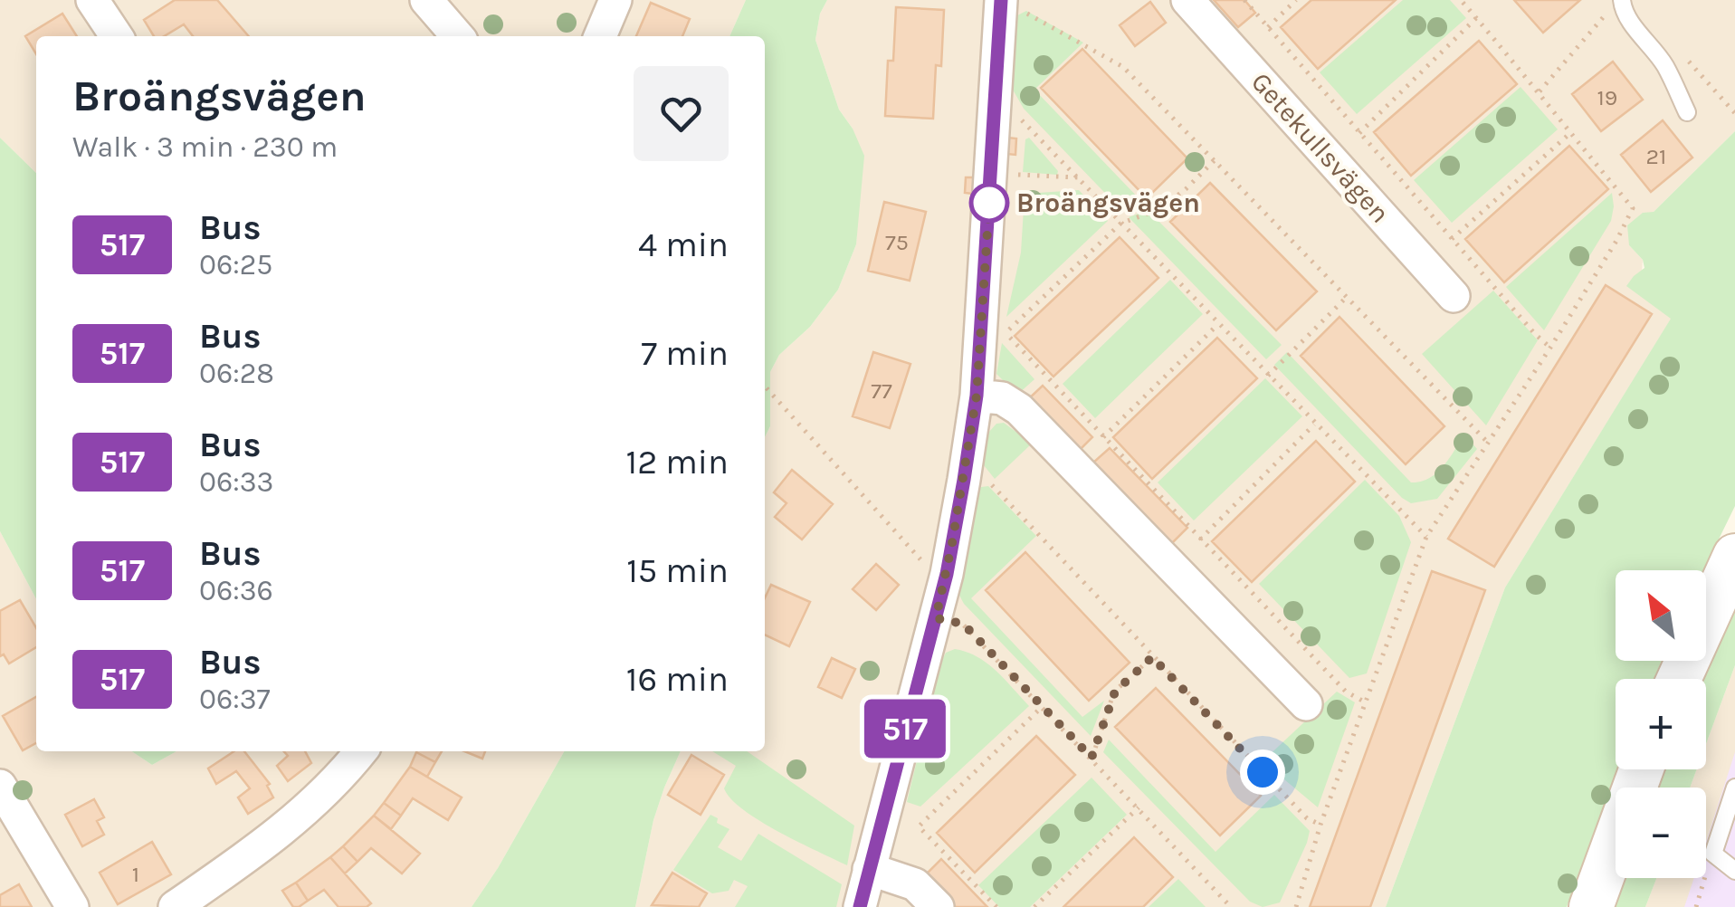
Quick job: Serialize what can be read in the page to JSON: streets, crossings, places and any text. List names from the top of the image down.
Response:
{
  "streets": {
    "street": ["Getekullsvägen"]
  },
  "places": ["Broängsvägen"],
  "lines": ["bus line 517"],
  "house_numbers": [
    "19",
    "21",
    "75",
    "77",
    "1"
  ],
  "north": "top left",
  "page": {
    "on_map": "517",
    "heading": ["Broängsvägen", "Walk · 3 min · 230 m"],
    "list": [
      {
        "mark": "517",
        "name": "Bus",
        "note": "06:25",
        "value": "4 min"
      },
      {
        "mark": "517",
        "name": "Bus",
        "note": "06:28",
        "value": "7 min"
      },
      {
        "mark": "517",
        "name": "Bus",
        "note": "06:33",
        "value": "12 min"
      },
      {
        "mark": "517",
        "name": "Bus",
        "note": "06:36",
        "value": "15 min"
      },
      {
        "mark": "517",
        "name": "Bus",
        "note": "06:37",
        "value": "16 min"
      }
    ],
    "map_buttons": ["+", "−"]
  }
}
